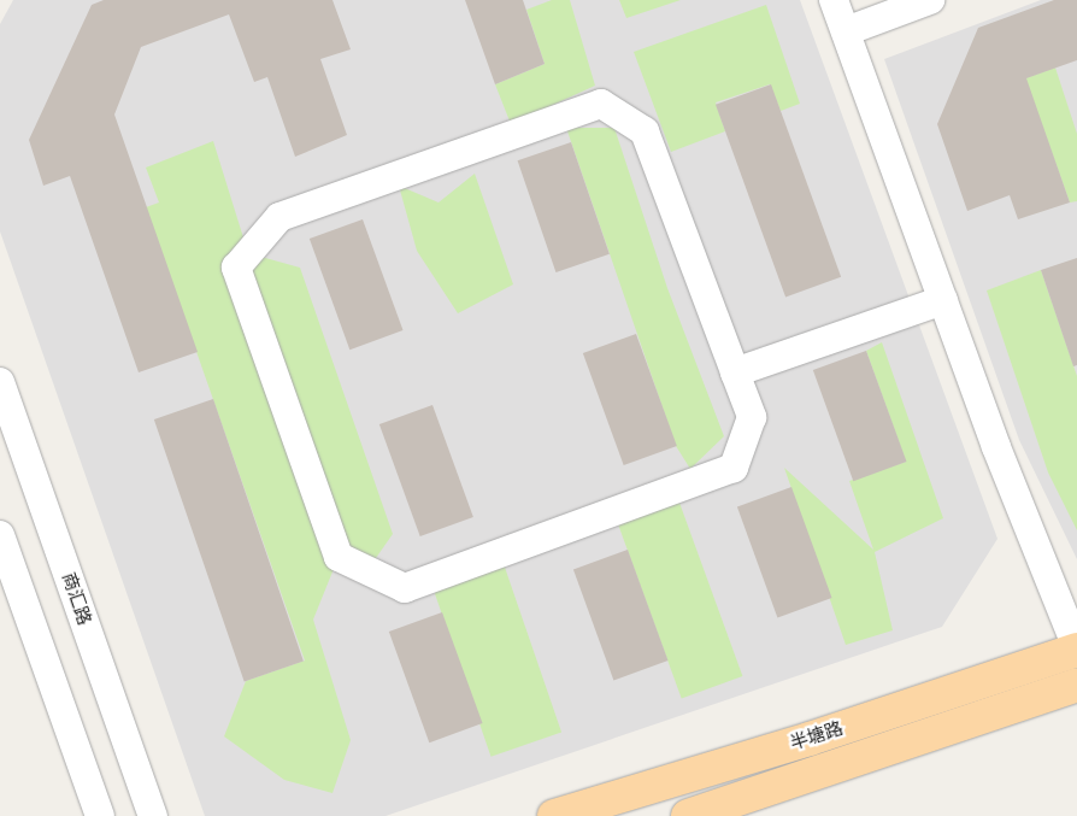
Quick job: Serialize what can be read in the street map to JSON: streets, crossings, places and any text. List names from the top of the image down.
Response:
{
  "streets": {
    "main road": ["半塘路"],
    "street": ["商汇路"]
  }
}
